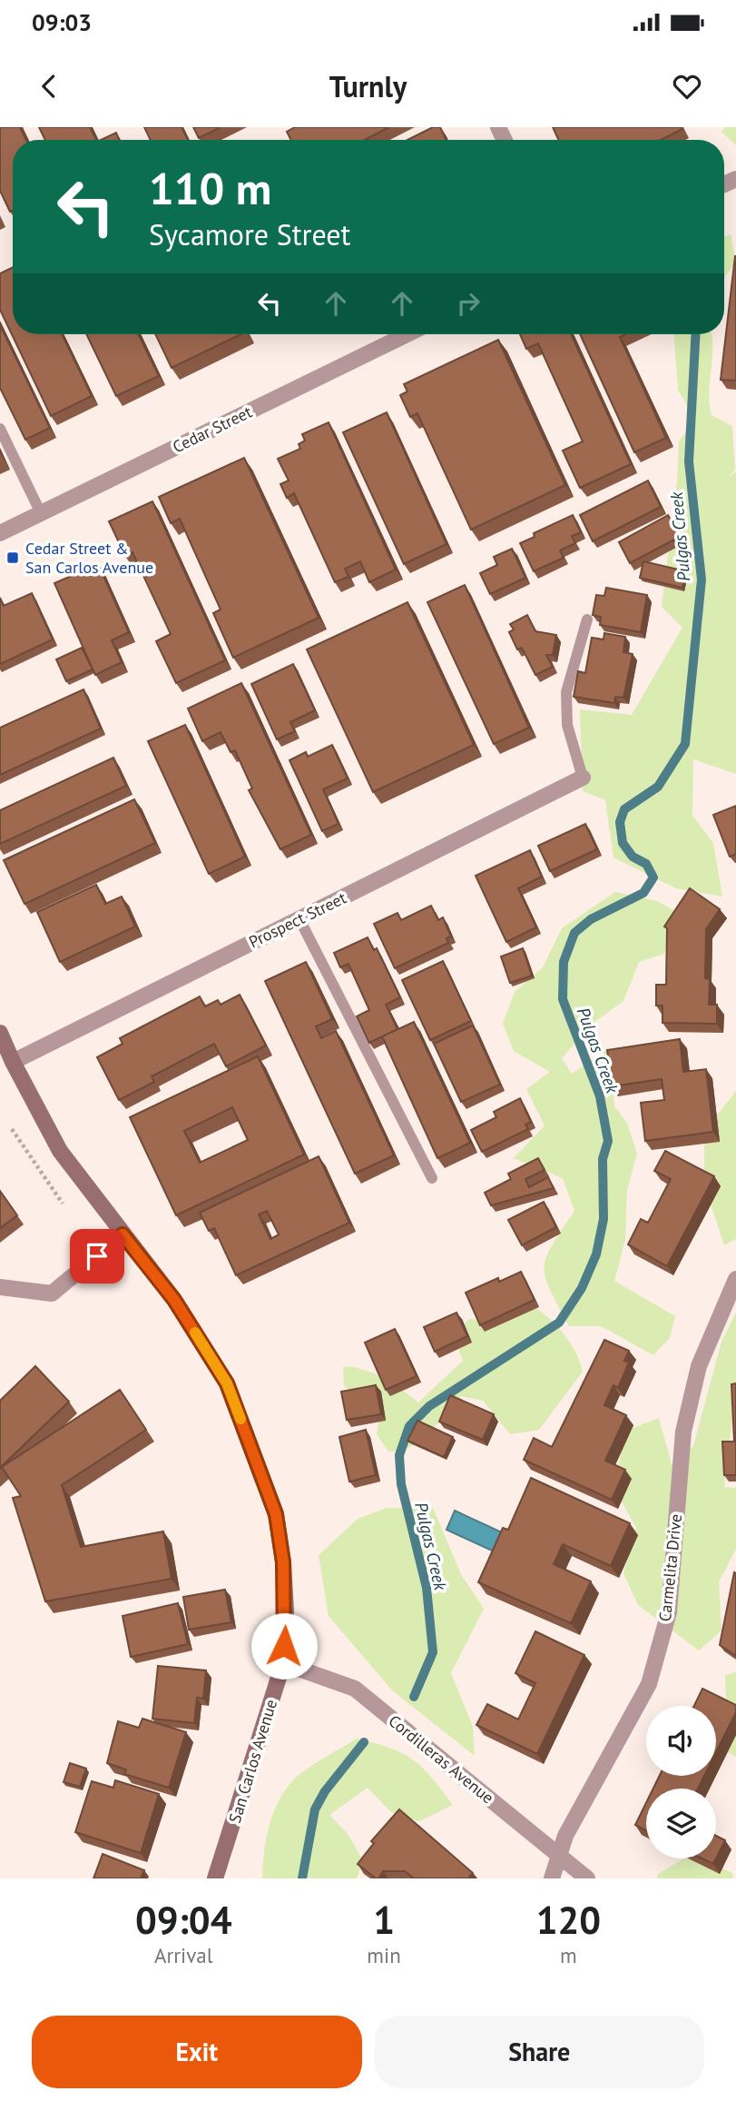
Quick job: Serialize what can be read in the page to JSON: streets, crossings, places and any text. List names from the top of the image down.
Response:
{
  "streets": {
    "main road": ["San Carlos Avenue"],
    "street": [
      "Cedar Street",
      "Prospect Street",
      "Carmelita Drive",
      "Cordilleras Avenue"
    ]
  },
  "crossings": [
    ["Prospect Street", "San Carlos Avenue"],
    ["Carmelita Drive", "Cordilleras Avenue"],
    ["Cordilleras Avenue", "San Carlos Avenue"]
  ],
  "water": ["Pulgas Creek"],
  "places": {
    "transit": ["Cedar Street & San Carlos Avenue"]
  },
  "page": {
    "status": "09:03",
    "header": "Turnly",
    "turn": ["110 m", "Sycamore Street"],
    "eta": [
      "09:04",
      "Arrival",
      "1",
      "min",
      "120",
      "m"
    ],
    "buttons": ["Exit", "Share"]
  }
}
